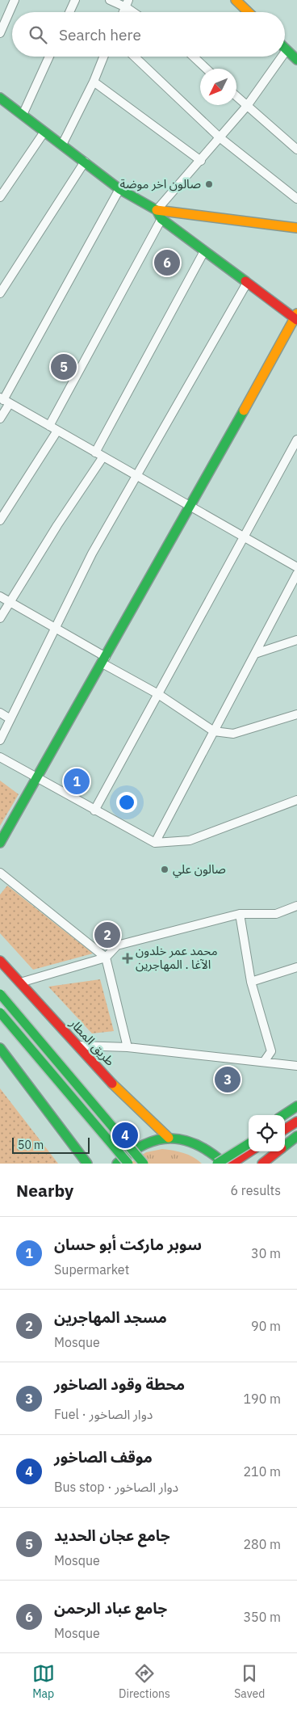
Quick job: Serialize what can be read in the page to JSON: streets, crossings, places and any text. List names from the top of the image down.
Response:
{
  "streets": {
    "main road": ["طريق المطار"]
  },
  "places": {
    "other": ["صالون اخر موضة", "صالون علي"],
    "health": ["محمد عمر خلدون الآغا . المهاجرين"]
  },
  "scale_bar": "50 m",
  "north": "bottom left",
  "page": {
    "search": "Search here",
    "pins": [
      "6",
      "5",
      "1",
      "2",
      "3",
      "4"
    ],
    "scale": "50 m",
    "heading": ["Nearby", "6 results"],
    "list": [
      {
        "mark": "1",
        "name": "سوبر ماركت أبو حسان",
        "note": "Supermarket",
        "value": "30 m"
      },
      {
        "mark": "2",
        "name": "مسجد المهاجرين",
        "note": "Mosque",
        "value": "90 m"
      },
      {
        "mark": "3",
        "name": "محطة وقود الصاخور",
        "note": "Fuel · دوار الصاخور",
        "value": "190 m"
      },
      {
        "mark": "4",
        "name": "موقف الصاخور",
        "note": "Bus stop · دوار الصاخور",
        "value": "210 m"
      },
      {
        "mark": "5",
        "name": "جامع عجان الحديد",
        "note": "Mosque",
        "value": "280 m"
      },
      {
        "mark": "6",
        "name": "جامع عباد الرحمن",
        "note": "Mosque",
        "value": "350 m"
      }
    ],
    "nav": ["Map", "Directions", "Saved"]
  }
}
